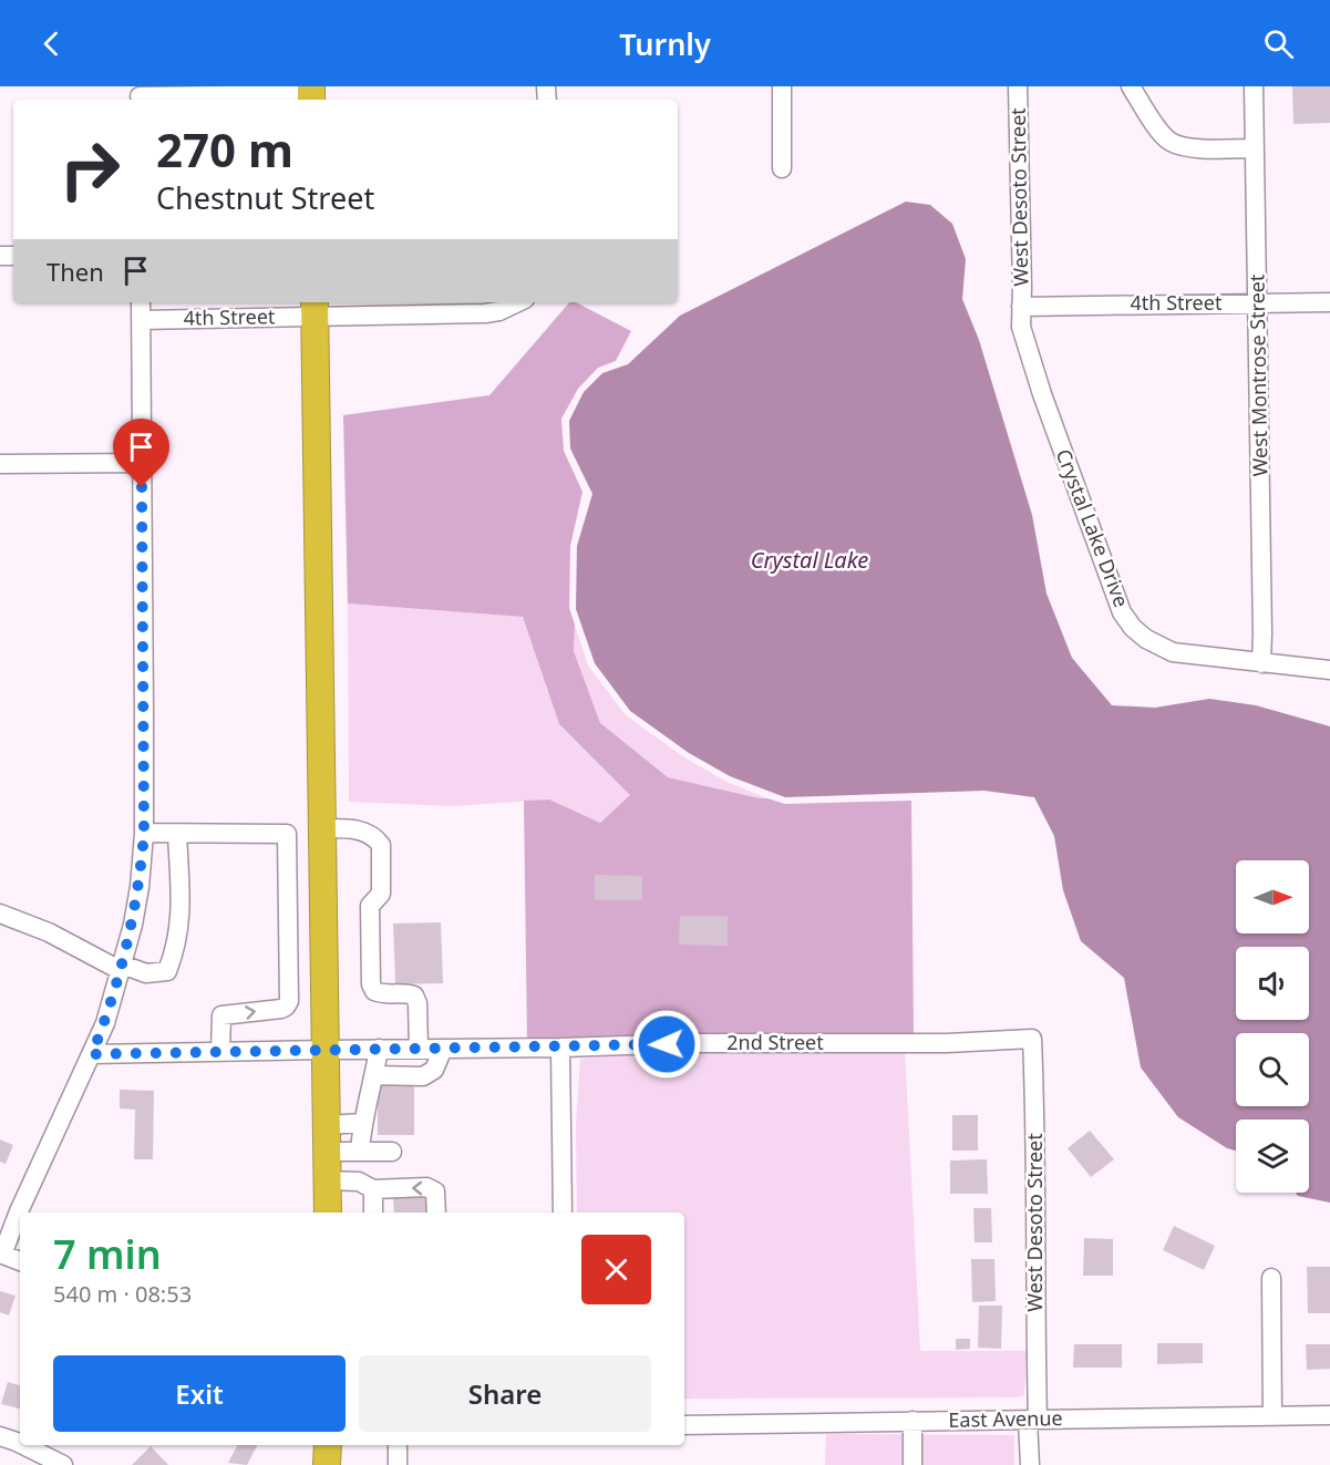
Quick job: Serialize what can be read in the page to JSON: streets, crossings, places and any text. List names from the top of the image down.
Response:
{
  "streets": {
    "street": [
      "West Desoto Street",
      "4th Street",
      "West Montrose Street",
      "Crystal Lake Drive",
      "2nd Street",
      "East Avenue"
    ]
  },
  "crossings": [
    ["West Desoto Street", "4th Street"],
    ["West Desoto Street", "Crystal Lake Drive"],
    ["West Desoto Street", "2nd Street"],
    ["West Desoto Street", "East Avenue"],
    ["4th Street", "West Montrose Street"],
    ["4th Street", "Crystal Lake Drive"],
    ["West Montrose Street", "Crystal Lake Drive"]
  ],
  "water": ["Crystal Lake"],
  "north": "right",
  "page": {
    "header": "Turnly",
    "turn": ["270 m", "Chestnut Street"],
    "then": "Then",
    "heading": ["7 min", "540 m · 08:53"],
    "buttons": ["Exit", "Share"]
  }
}
